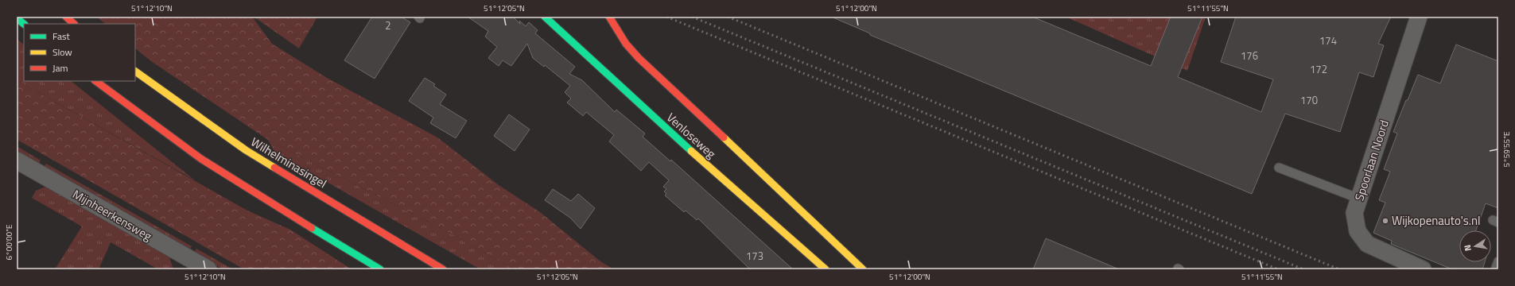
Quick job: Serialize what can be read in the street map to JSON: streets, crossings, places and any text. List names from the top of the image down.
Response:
{
  "streets": {
    "main road": ["Venloseweg", "Wilhelminasingel"],
    "street": ["Spoorlaan Noord", "Mijnheerkensweg"]
  },
  "places": ["Wijkopenauto's.nl"],
  "house_numbers": [
    "2",
    "174",
    "176",
    "172",
    "170",
    "173"
  ],
  "legend": ["Fast", "Slow", "Jam"],
  "north": "left",
  "coordinates": [
    "51°12'10\"N",
    "51°12'05\"N",
    "51°12'00\"N",
    "51°11'55\"N",
    "5°59'55\"E",
    "6°00'00\"E"
  ]
}
